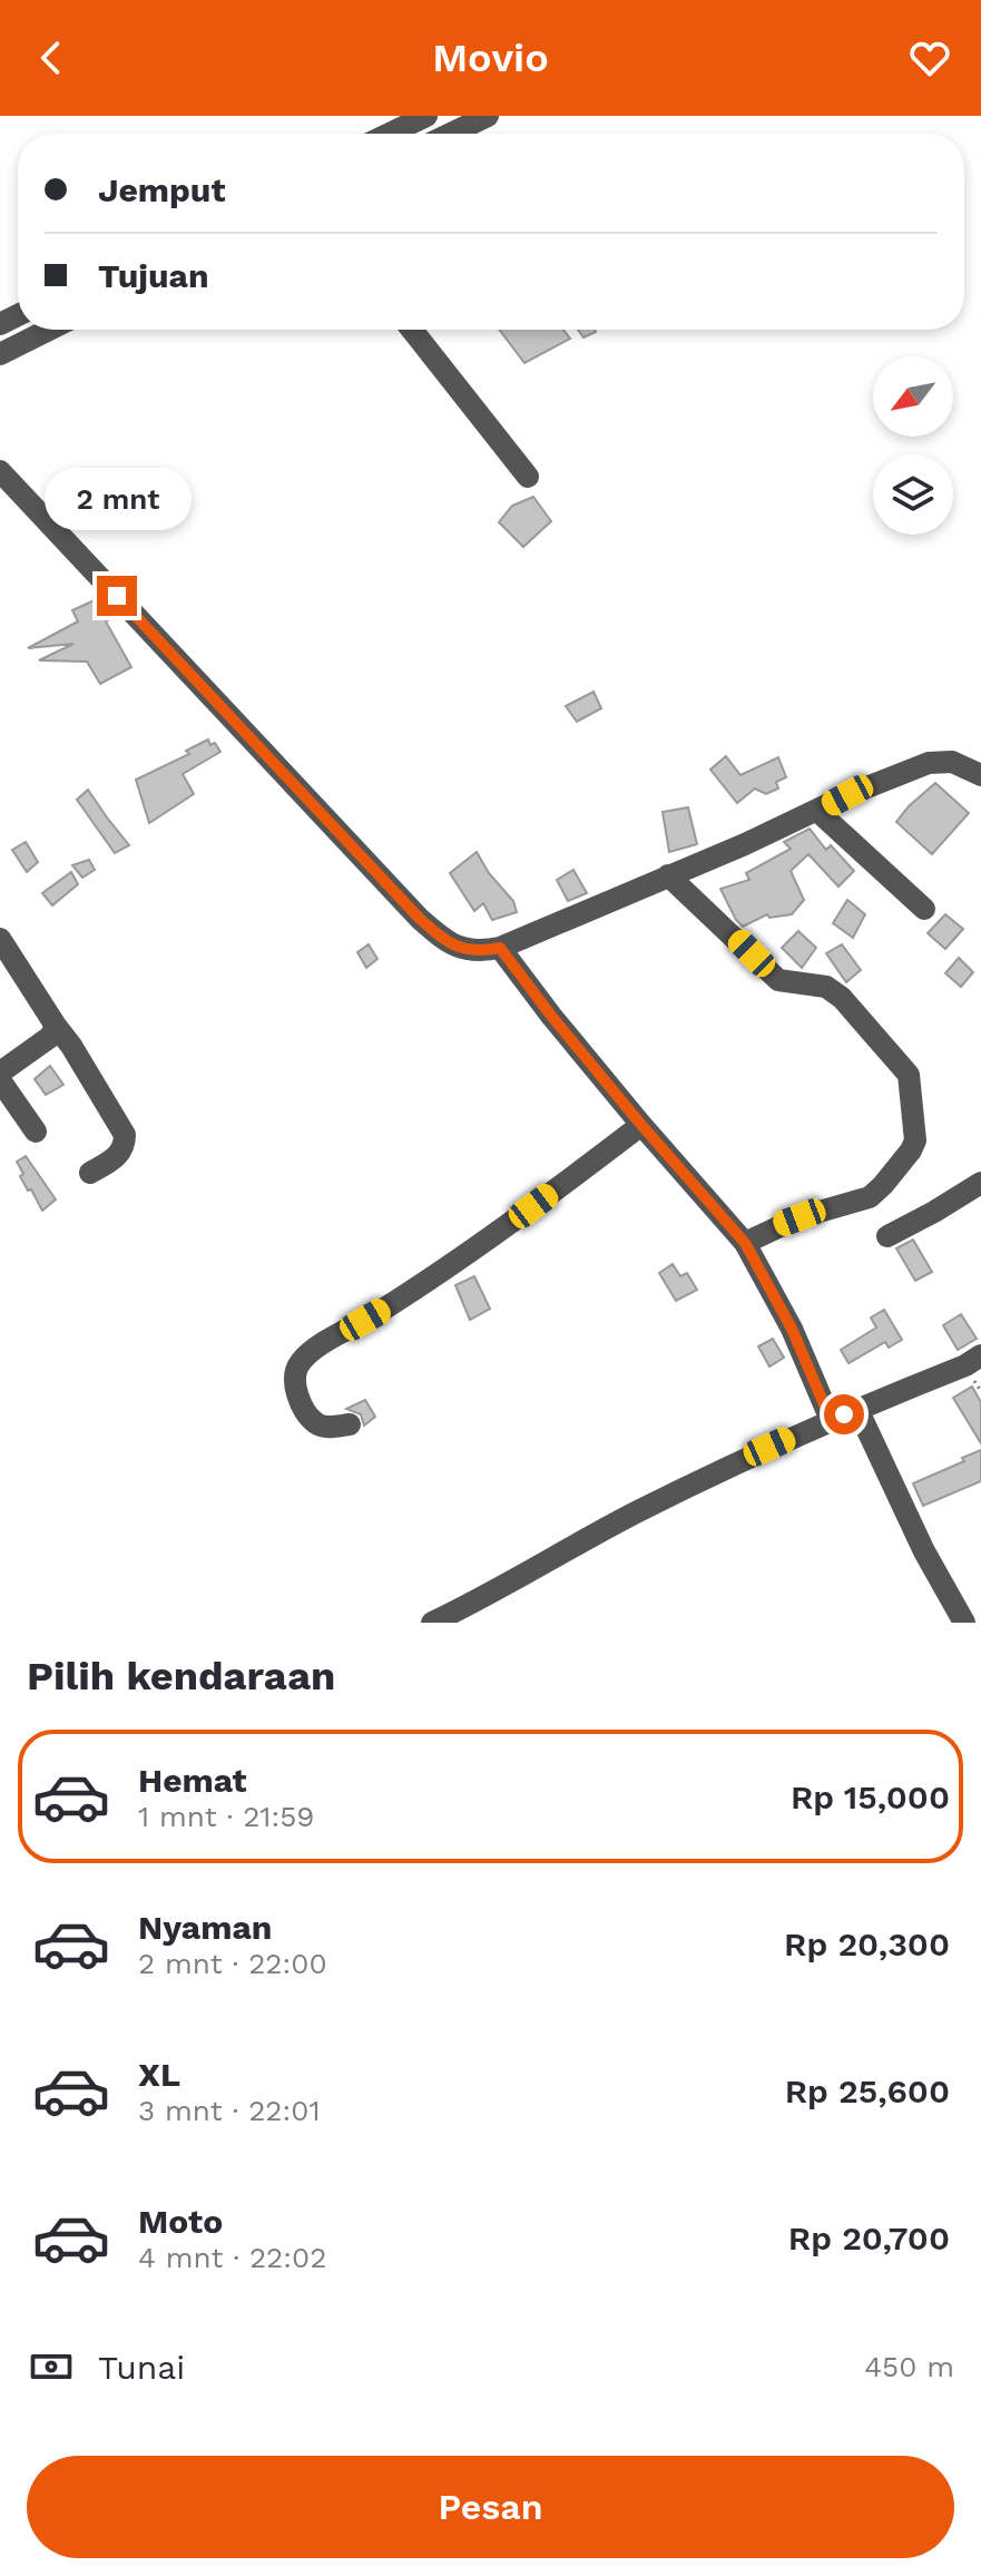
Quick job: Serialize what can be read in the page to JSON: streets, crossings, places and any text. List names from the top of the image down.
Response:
{
  "north": "bottom left",
  "page": {
    "header": "Movio",
    "banner": ["Jemput", "Tujuan"],
    "bubble": "2 mnt",
    "heading": "Pilih kendaraan",
    "list": [
      {
        "name": "Hemat",
        "note": "1 mnt · 21:59",
        "value": "Rp 15,000"
      },
      {
        "name": "Nyaman",
        "note": "2 mnt · 22:00",
        "value": "Rp 20,300"
      },
      {
        "name": "XL",
        "note": "3 mnt · 22:01",
        "value": "Rp 25,600"
      },
      {
        "name": "Moto",
        "note": "4 mnt · 22:02",
        "value": "Rp 20,700"
      }
    ],
    "pay": ["Tunai", "450 m"],
    "buttons": "Pesan"
  }
}
